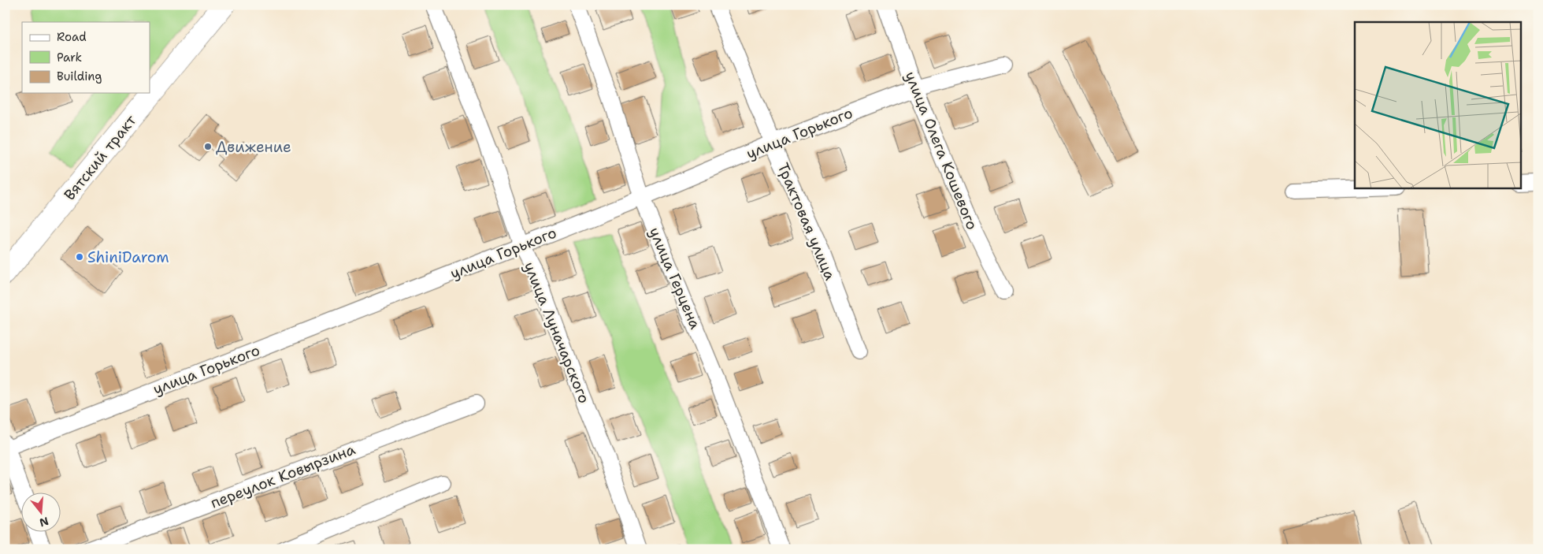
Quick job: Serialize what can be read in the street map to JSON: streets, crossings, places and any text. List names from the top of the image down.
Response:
{
  "streets": {
    "main road": ["Вятский тракт"],
    "street": [
      "улица Горького",
      "улица Олега Кошевого",
      "Трактовая улица",
      "улица Герцена",
      "улица Луначарского",
      "переулок Ковырзина"
    ]
  },
  "crossings": [
    ["улица Горького", "улица Олега Кошевого"],
    ["улица Горького", "Трактовая улица"],
    ["улица Горького", "улица Герцена"],
    ["улица Горького", "улица Луначарского"]
  ],
  "places": ["Движение", "ShiniDarom"],
  "legend": ["Road", "Park", "Building"],
  "north": "bottom"
}
